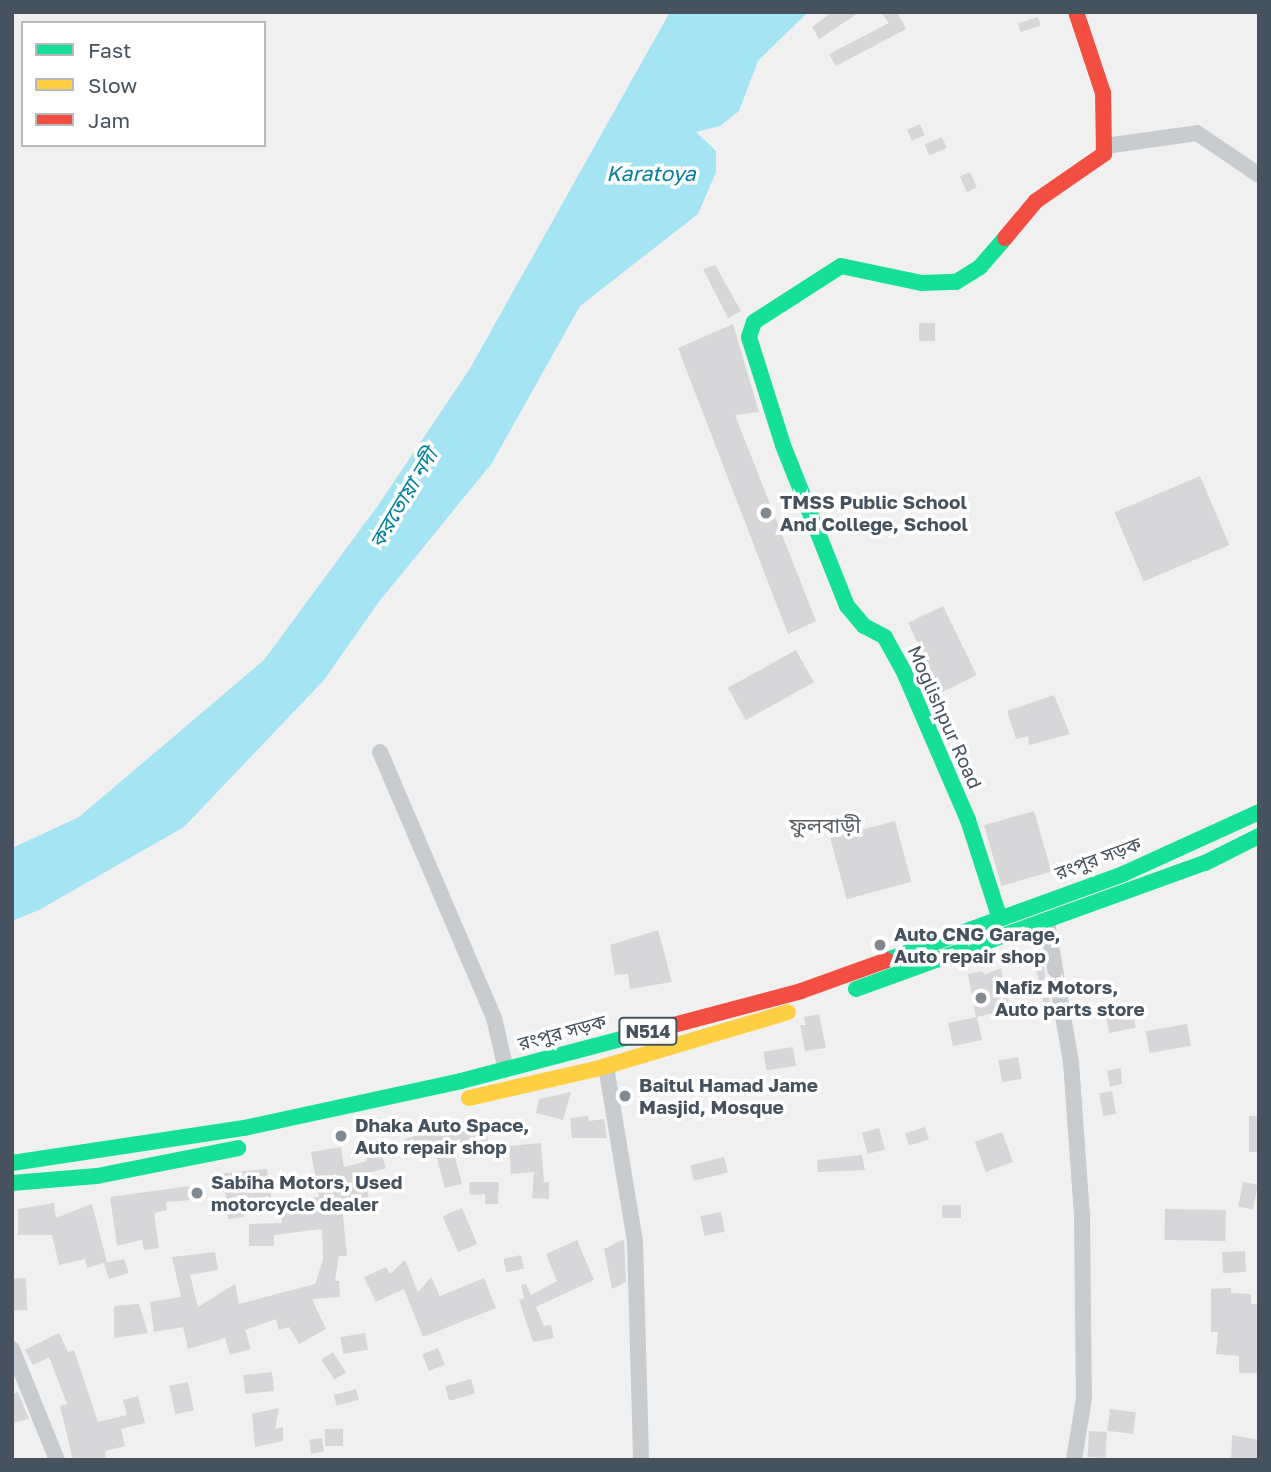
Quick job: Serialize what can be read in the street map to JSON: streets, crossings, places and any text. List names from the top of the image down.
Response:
{
  "streets": {
    "main road": ["Moglishpur Road", "রংপুর সড়ক", "N514"]
  },
  "crossings": [
    ["Moglishpur Road", "রংপুর সড়ক"]
  ],
  "districts": ["ফুলবাড়ী"],
  "water": ["Karatoya", "করতোয়া নদী"],
  "places": [
    "TMSS Public School And College, School",
    "Auto CNG Garage, Auto repair shop",
    "Nafiz Motors, Auto parts store",
    "Baitul Hamad Jame Masjid, Mosque",
    "Dhaka Auto Space, Auto repair shop",
    "Sabiha Motors, Used motorcycle dealer"
  ],
  "legend": ["Fast", "Slow", "Jam"]
}
